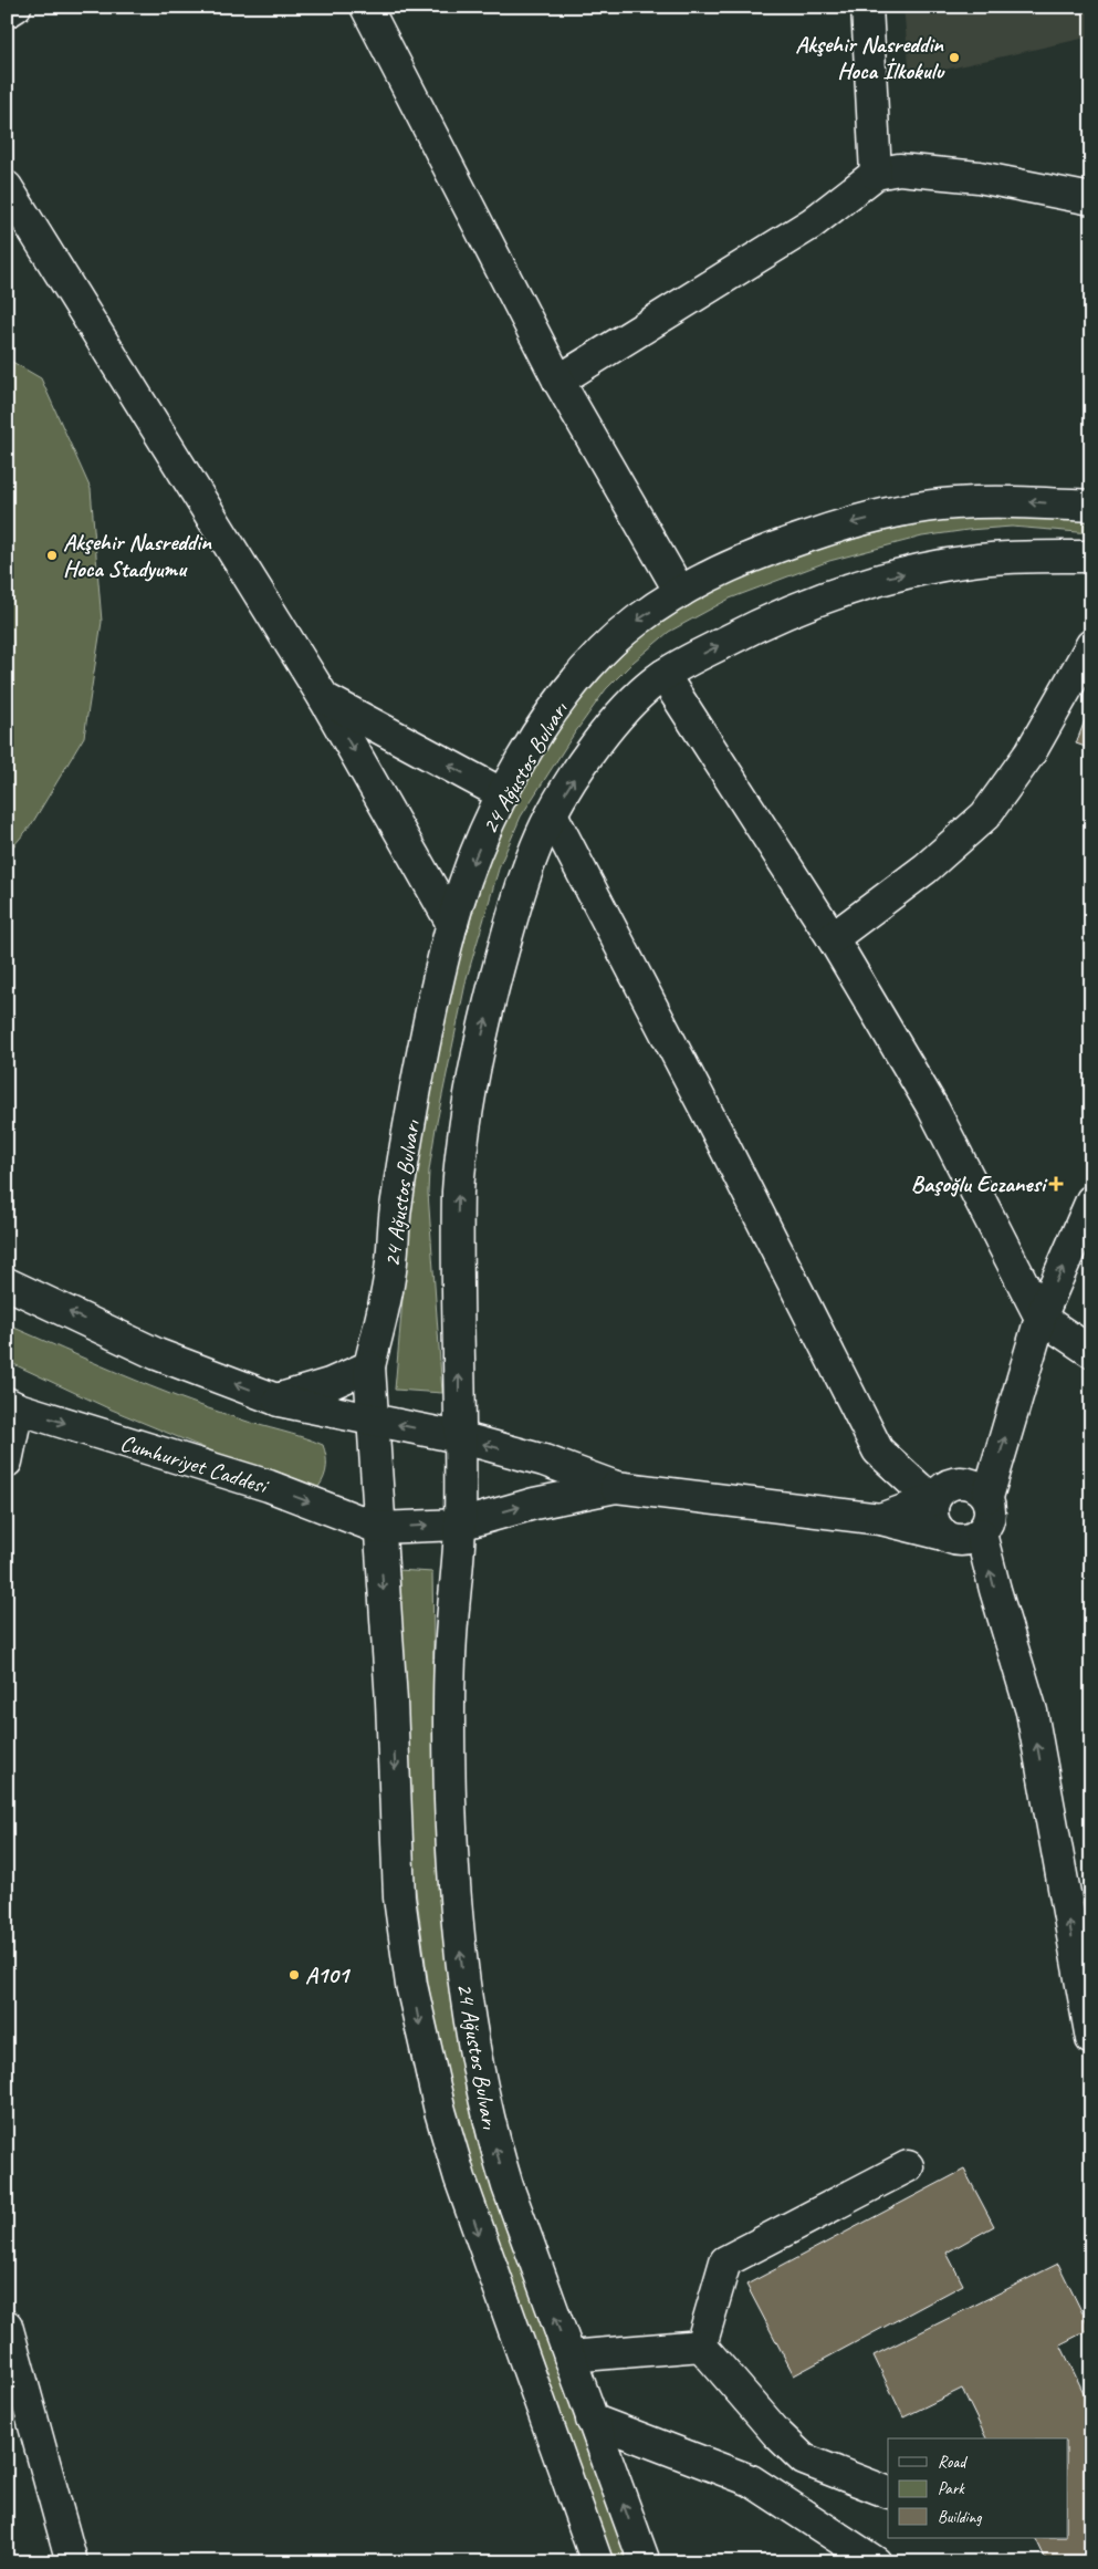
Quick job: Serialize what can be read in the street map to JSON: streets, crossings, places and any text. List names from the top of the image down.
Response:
{
  "streets": {
    "street": ["24 Ağustos Bulvarı", "Cumhuriyet Caddesi"]
  },
  "crossings": [
    ["24 Ağustos Bulvarı", "Cumhuriyet Caddesi"]
  ],
  "places": {
    "other": ["Akşehir Nasreddin Hoca İlkokulu", "Akşehir Nasreddin Hoca Stadyumu", "A101"],
    "health": ["Başoğlu Eczanesi"]
  },
  "legend": ["Road", "Park", "Building"]
}
